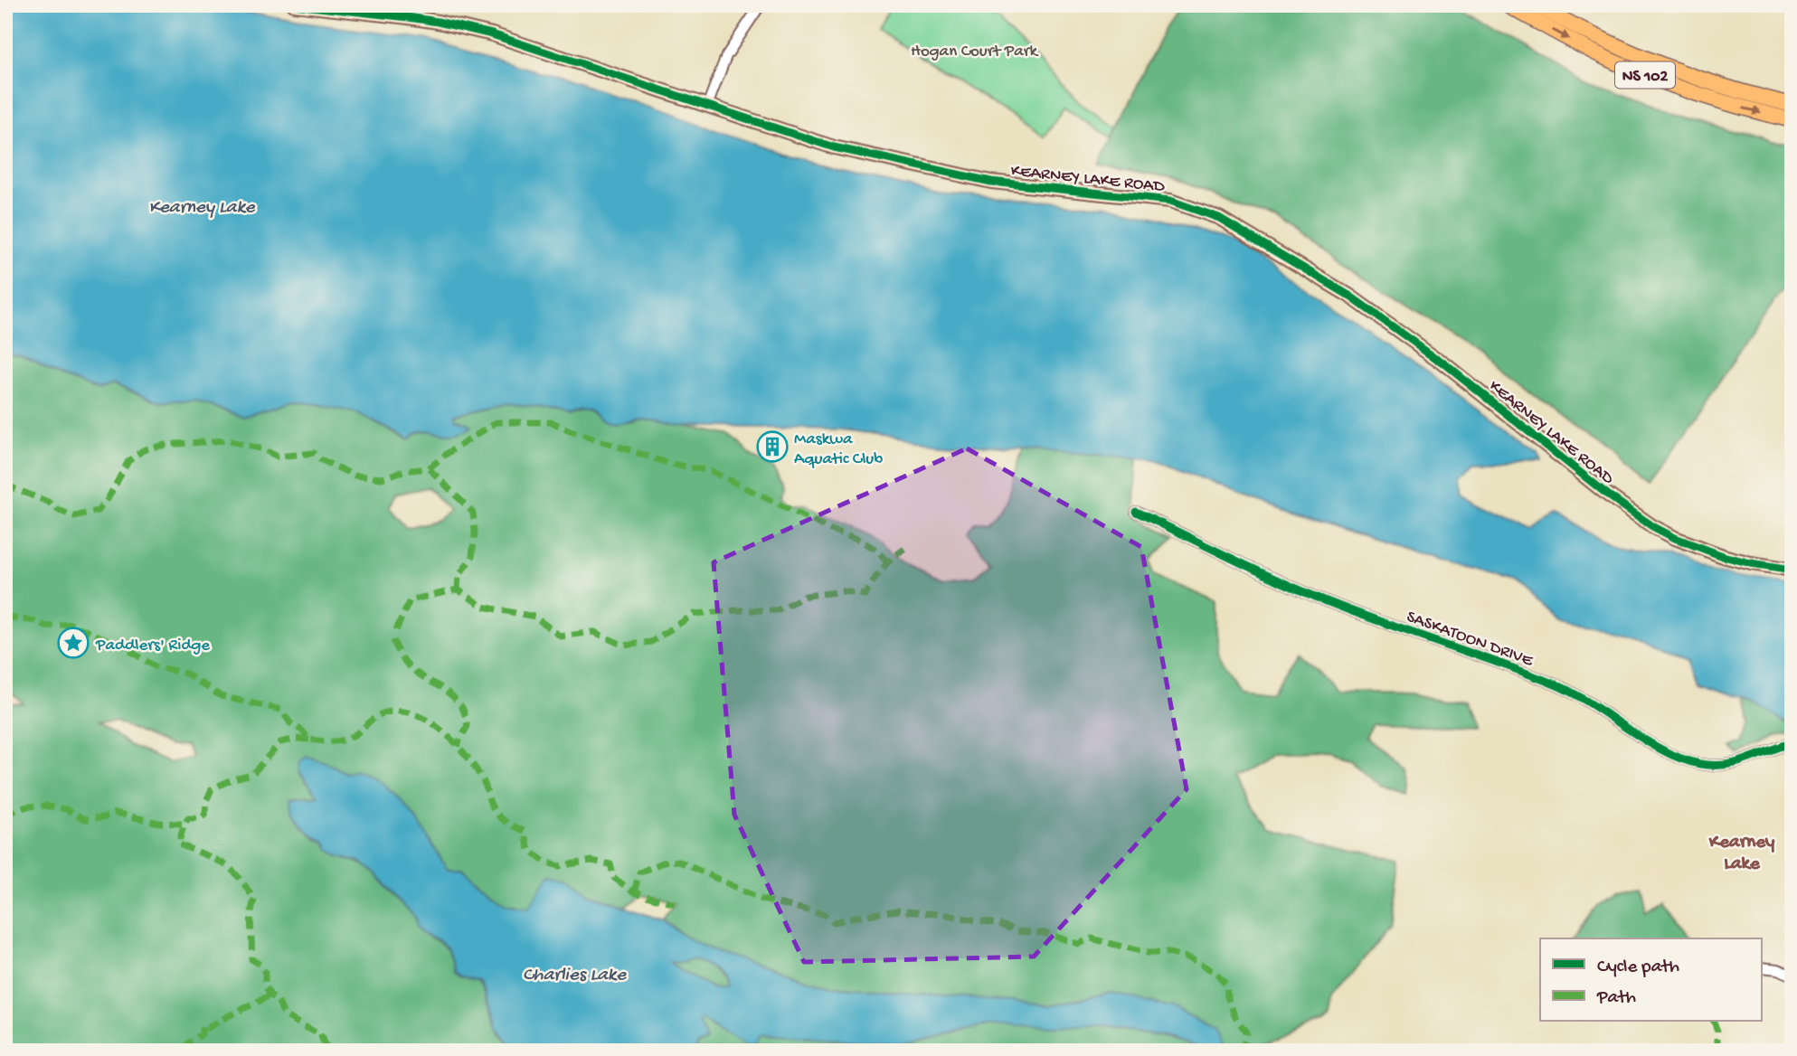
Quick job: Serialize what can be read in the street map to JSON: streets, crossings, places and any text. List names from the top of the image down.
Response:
{
  "streets": {
    "highway": ["NS 102"],
    "main road": ["KEARNEY LAKE ROAD"],
    "street": ["SASKATOON DRIVE"]
  },
  "districts": ["Kearney Lake"],
  "water": ["Kearney Lake", "Charlies Lake"],
  "parks": ["Hogan Court Park"],
  "places": {
    "building": ["Maskwa Aquatic Club"],
    "place": ["Paddlers' Ridge"]
  },
  "legend": ["Cycle path", "Path"]
}
